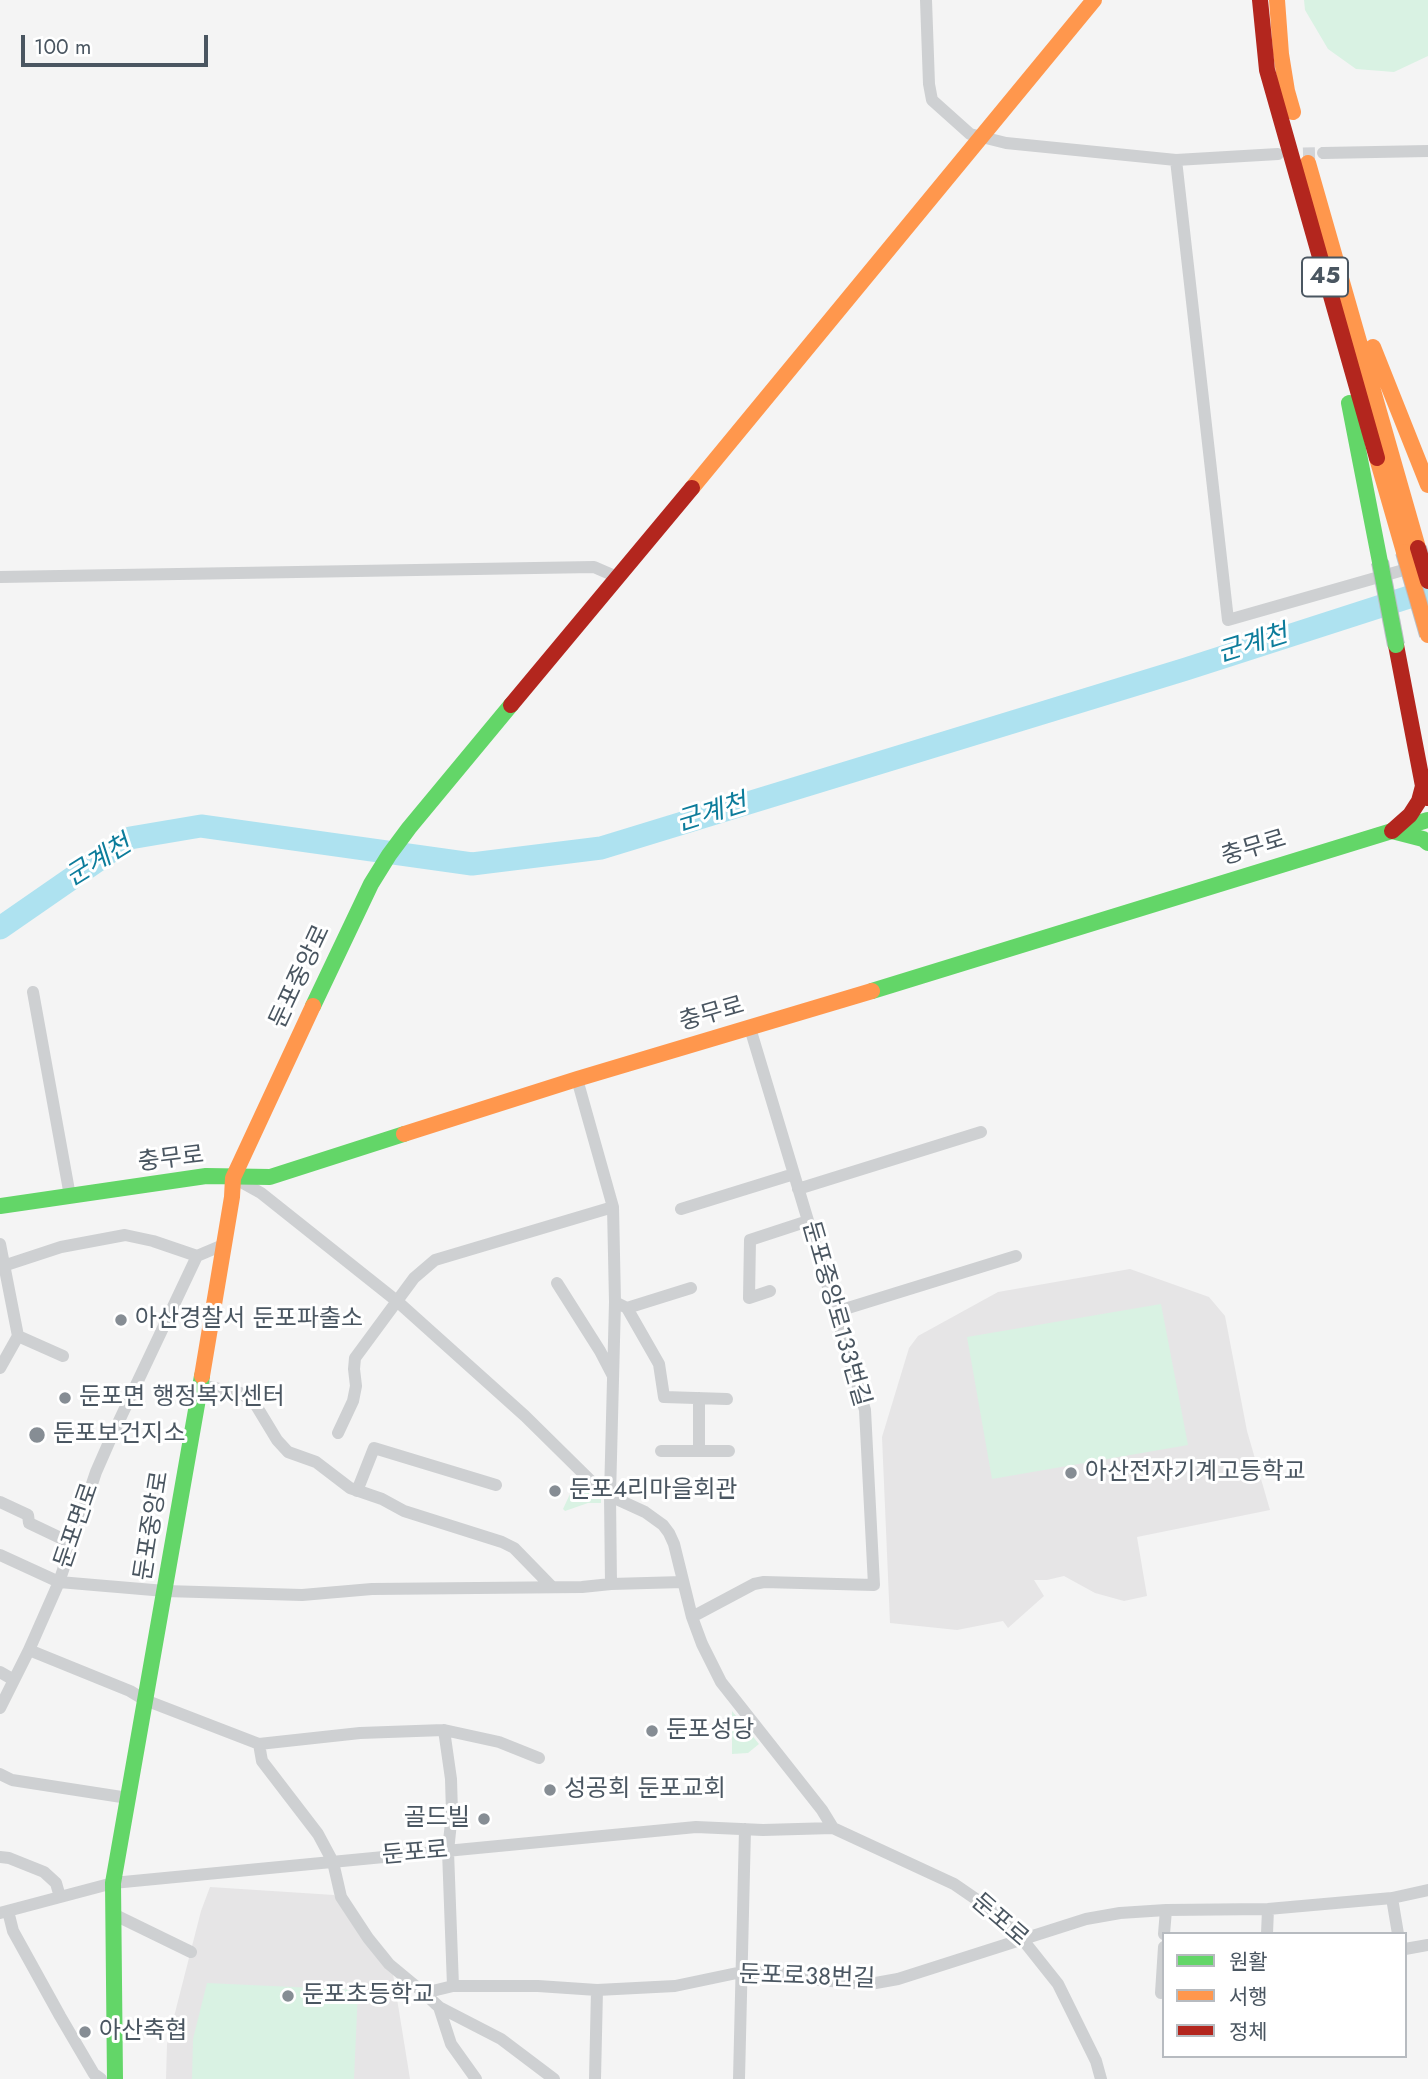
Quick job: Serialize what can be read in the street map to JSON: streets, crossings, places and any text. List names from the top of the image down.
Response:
{
  "streets": {
    "main road": ["45", "충무로", "둔포중앙로"],
    "street": [
      "둔포중앙로133번길",
      "둔포면로",
      "둔포로",
      "둔포로38번길"
    ]
  },
  "crossings": [
    ["충무로", "둔포중앙로"],
    ["충무로", "둔포중앙로133번길"],
    ["충무로", "둔포로"],
    ["둔포중앙로", "둔포로"],
    ["둔포중앙로133번길", "둔포로"],
    ["둔포로", "둔포로38번길"]
  ],
  "water": ["군계천"],
  "places": [
    "아산경찰서 둔포파출소",
    "둔포면 행정복지센터",
    "둔포보건지소",
    "아산전자기계고등학교",
    "둔포4리마을회관",
    "둔포성당",
    "성공회 둔포교회",
    "골드빌",
    "둔포초등학교",
    "아산축협"
  ],
  "legend": ["원활", "서행", "정체"],
  "scale_bar": "100 m"
}
